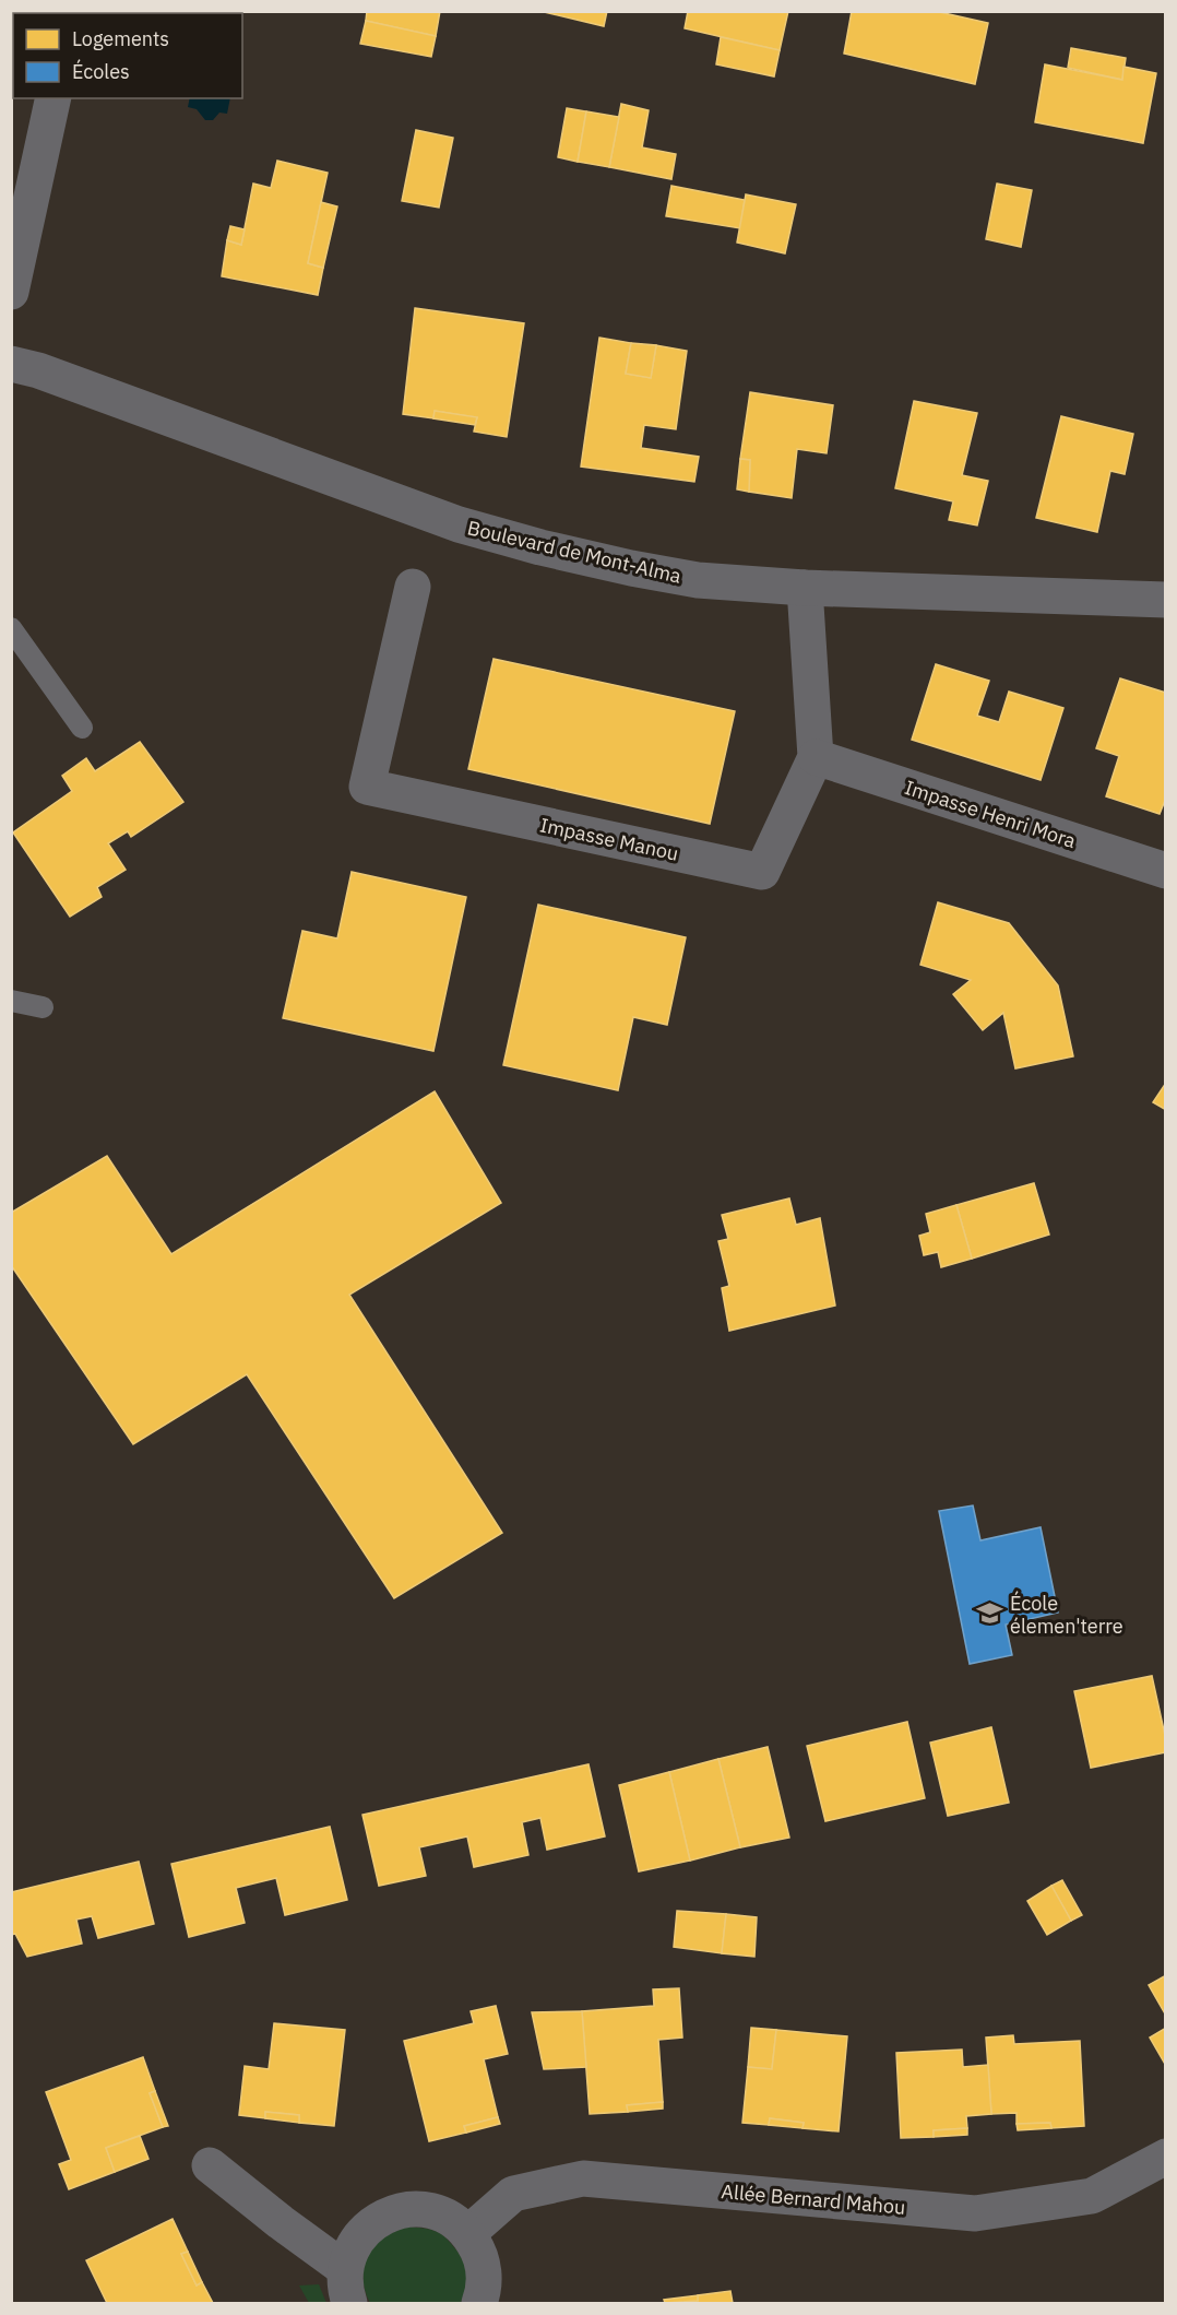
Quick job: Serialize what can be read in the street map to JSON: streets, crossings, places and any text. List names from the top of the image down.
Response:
{
  "streets": {
    "street": [
      "Boulevard de Mont-Alma",
      "Impasse Henri Mora",
      "Impasse Manou",
      "Allée Bernard Mahou"
    ]
  },
  "crossings": [
    ["Boulevard de Mont-Alma", "Impasse Manou"],
    ["Impasse Henri Mora", "Impasse Manou"]
  ],
  "places": {
    "school or university": ["École élemen'terre"]
  },
  "legend": ["Logements", "Écoles"]
}
